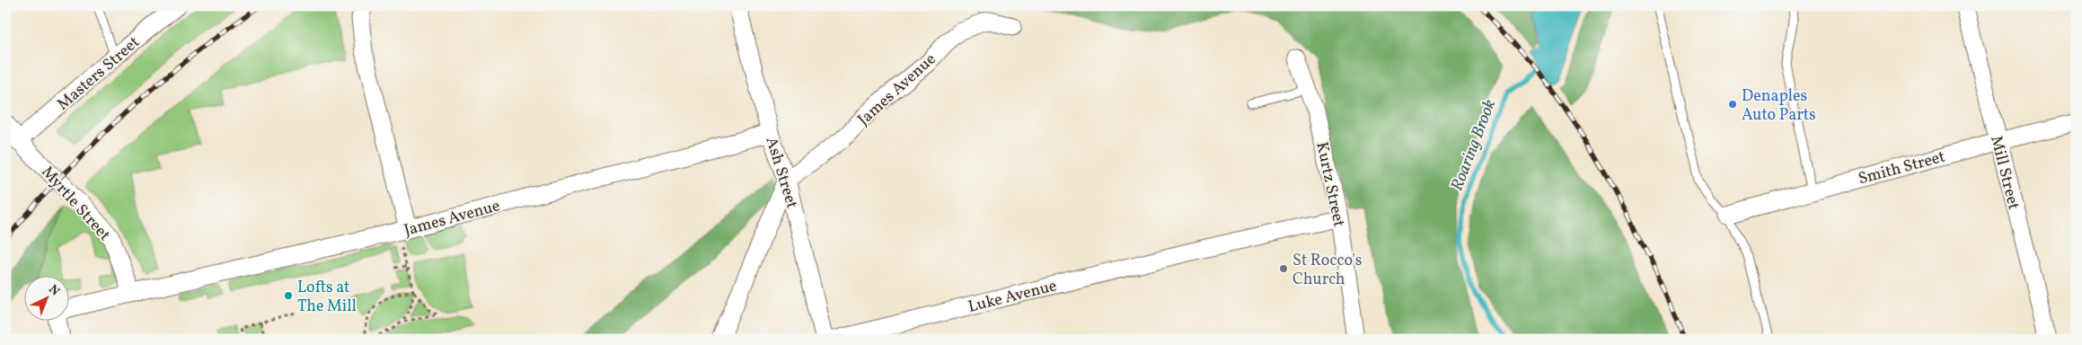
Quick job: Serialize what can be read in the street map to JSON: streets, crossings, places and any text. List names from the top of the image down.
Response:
{
  "streets": {
    "street": [
      "Masters Street",
      "James Avenue",
      "Smith Street",
      "Ash Street",
      "Mill Street",
      "Kurtz Street",
      "Myrtle Street",
      "Luke Avenue"
    ]
  },
  "crossings": [
    ["Masters Street", "Myrtle Street"],
    ["James Avenue", "Ash Street"],
    ["James Avenue", "Myrtle Street"],
    ["Smith Street", "Mill Street"],
    ["Kurtz Street", "Luke Avenue"]
  ],
  "water": ["Roaring Brook"],
  "places": ["Denaples Auto Parts", "St Rocco's Church", "Lofts at The Mill"],
  "north": "top right"
}
